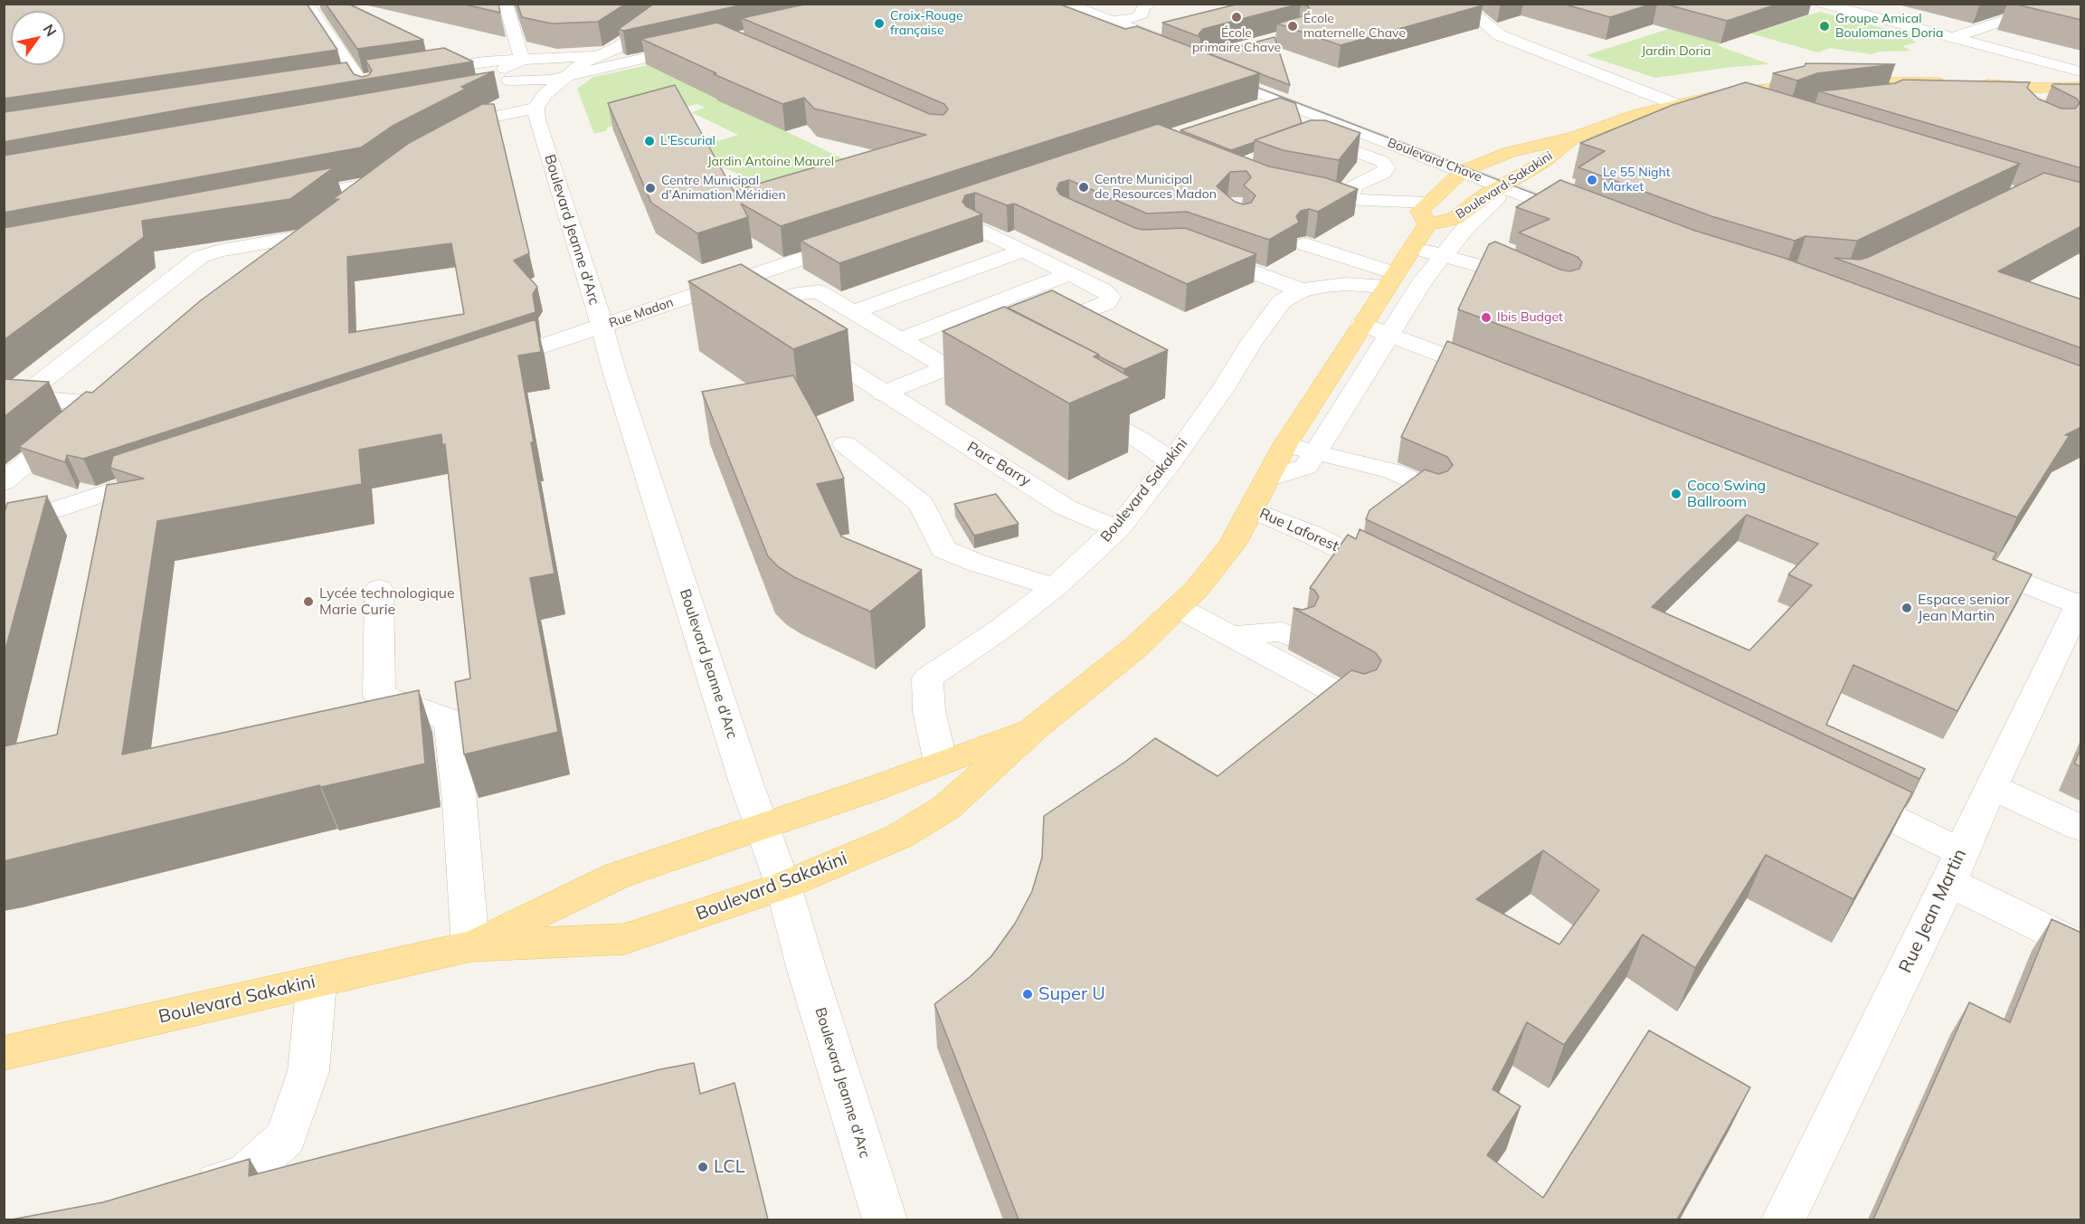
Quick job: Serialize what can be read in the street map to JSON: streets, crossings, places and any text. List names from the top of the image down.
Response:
{
  "streets": {
    "main road": ["Boulevard Sakakini"],
    "street": [
      "Boulevard Chave",
      "Boulevard Jeanne d'Arc",
      "Rue Madon",
      "Parc Barry",
      "Rue Laforest",
      "Rue Jean Martin"
    ]
  },
  "crossings": [
    ["Boulevard Chave", "Boulevard Sakakini"],
    ["Boulevard Sakakini", "Boulevard Jeanne d'Arc"],
    ["Boulevard Sakakini", "Parc Barry"],
    ["Boulevard Sakakini", "Rue Laforest"],
    ["Boulevard Jeanne d'Arc", "Rue Madon"]
  ],
  "parks": ["Jardin Doria", "Jardin Antoine Maurel"],
  "places": [
    "École primaire Chave",
    "Croix-Rouge française",
    "École maternelle Chave",
    "Groupe Amical Boulomanes Doria",
    "L'Escurial",
    "Le 55 Night Market",
    "Centre Municipal de Resources Madon",
    "Centre Municipal d'Animation Méridien",
    "Ibis Budget",
    "Coco Swing Ballroom",
    "Lycée technologique Marie Curie",
    "Espace senior Jean Martin",
    "Super U",
    "LCL"
  ],
  "north": "top right"
}
